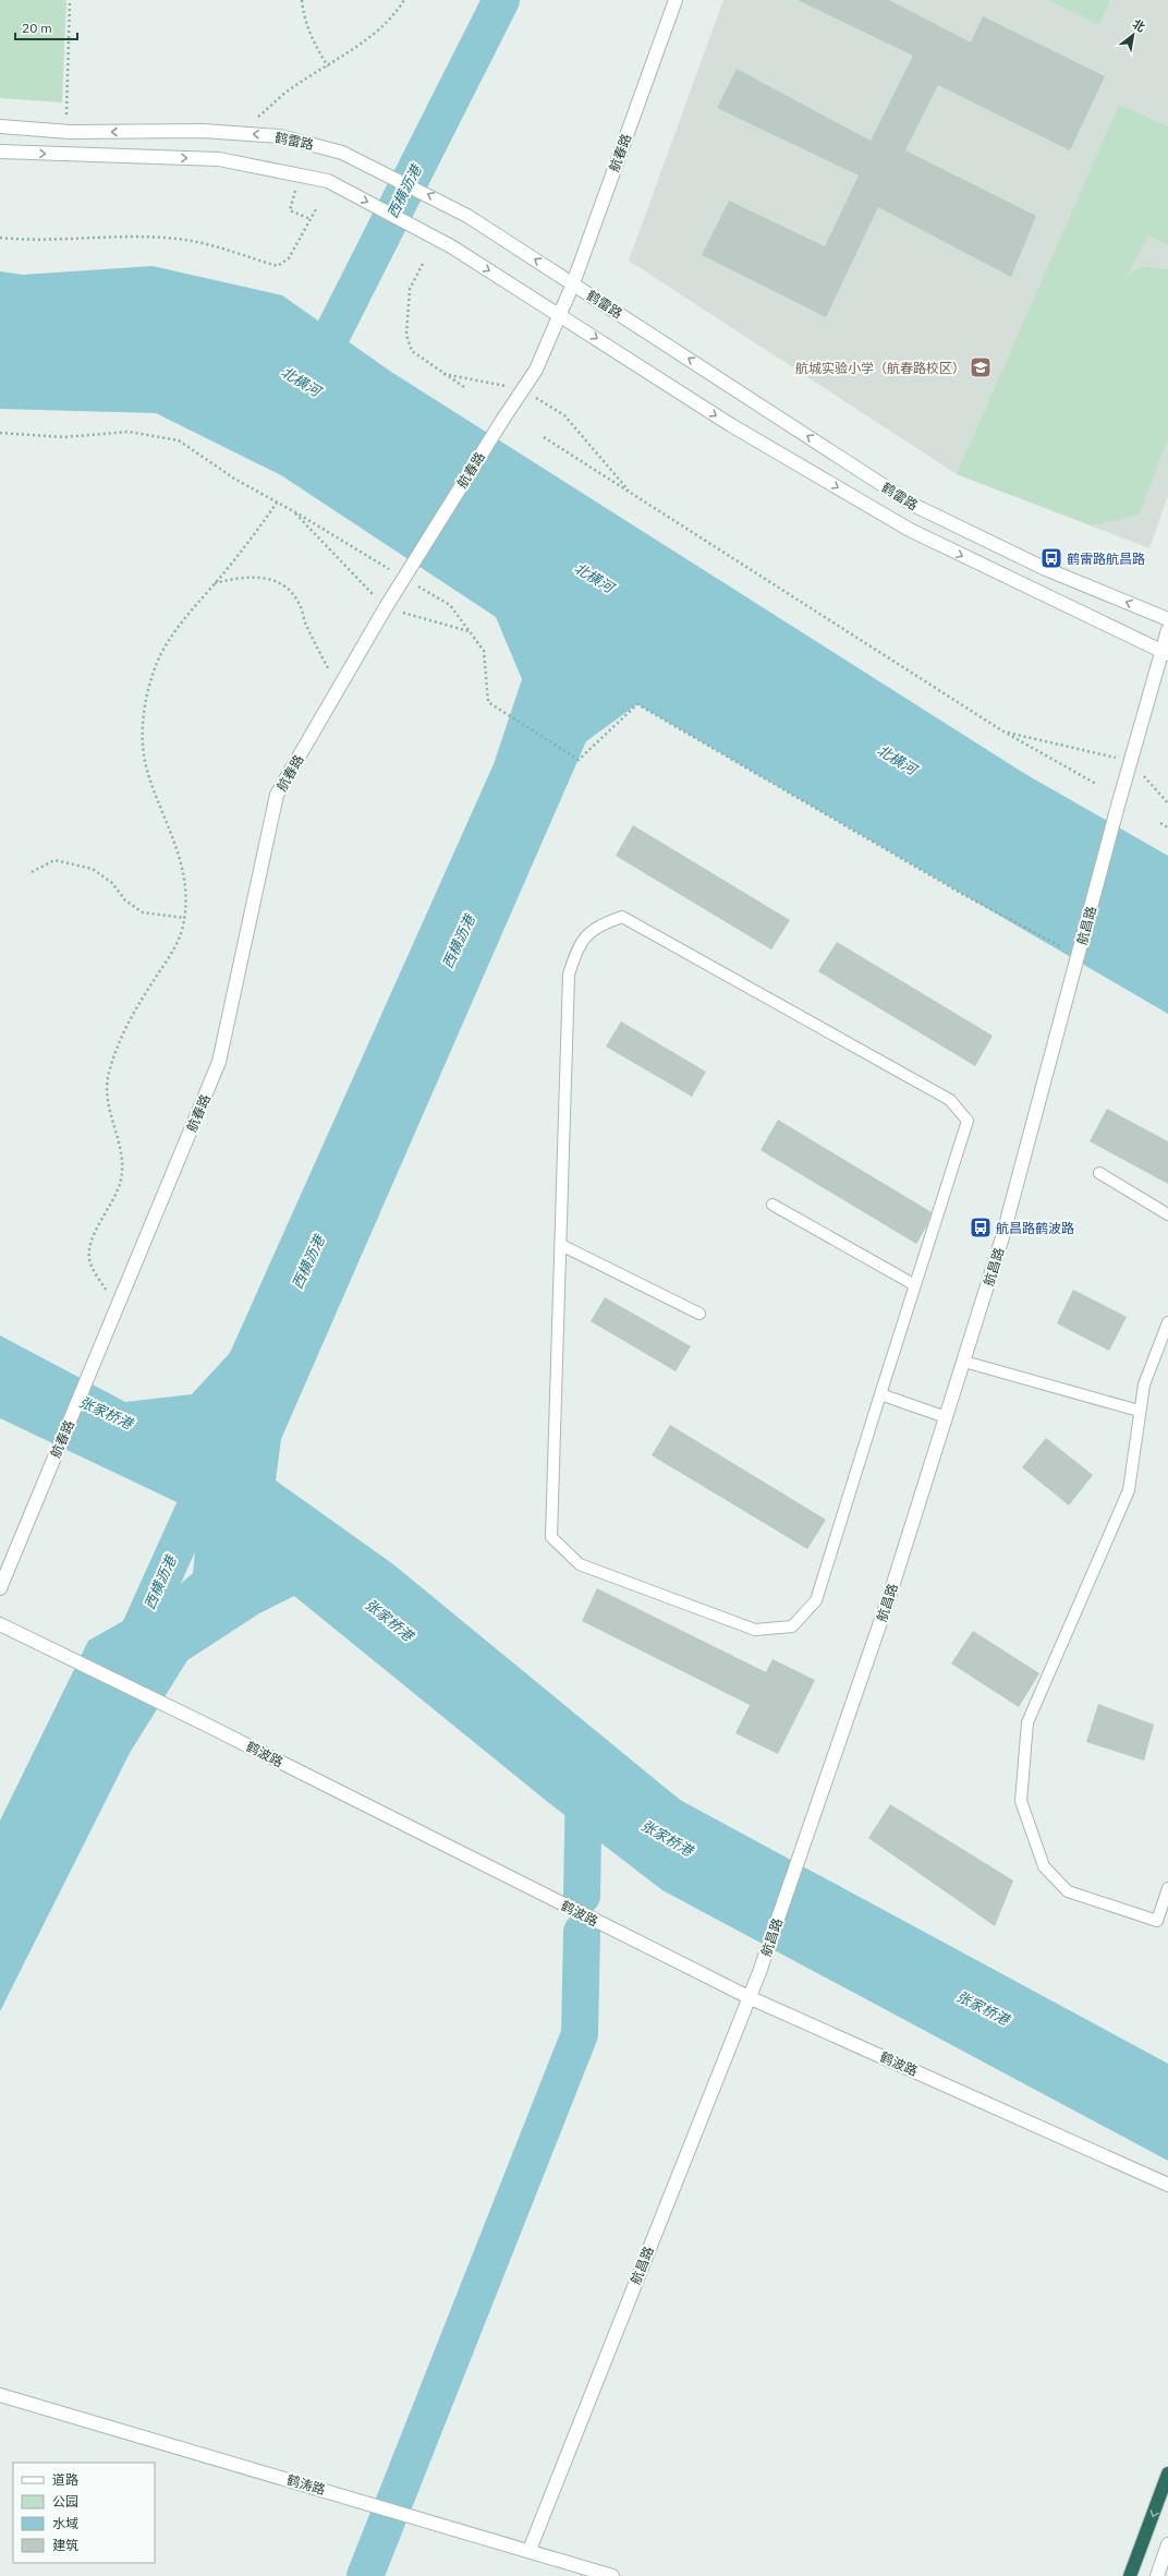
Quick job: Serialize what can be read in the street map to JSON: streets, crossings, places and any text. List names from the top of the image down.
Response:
{
  "streets": {
    "street": [
      "鹤雷路",
      "航春路",
      "航昌路",
      "鹤波路",
      "鹤涛路"
    ]
  },
  "crossings": [
    ["鹤雷路", "航春路"],
    ["鹤雷路", "航昌路"],
    ["航昌路", "鹤波路"],
    ["航昌路", "鹤涛路"]
  ],
  "water": ["西横沥港", "北横河", "张家桥港"],
  "places": {
    "school or university": ["航城实验小学（航春路校区）"],
    "bus stop": ["鹤雷路航昌路", "航昌路鹤波路"]
  },
  "legend": [
    "道路",
    "公园",
    "水域",
    "建筑"
  ],
  "scale_bar": "20 m",
  "north": "top right"
}
